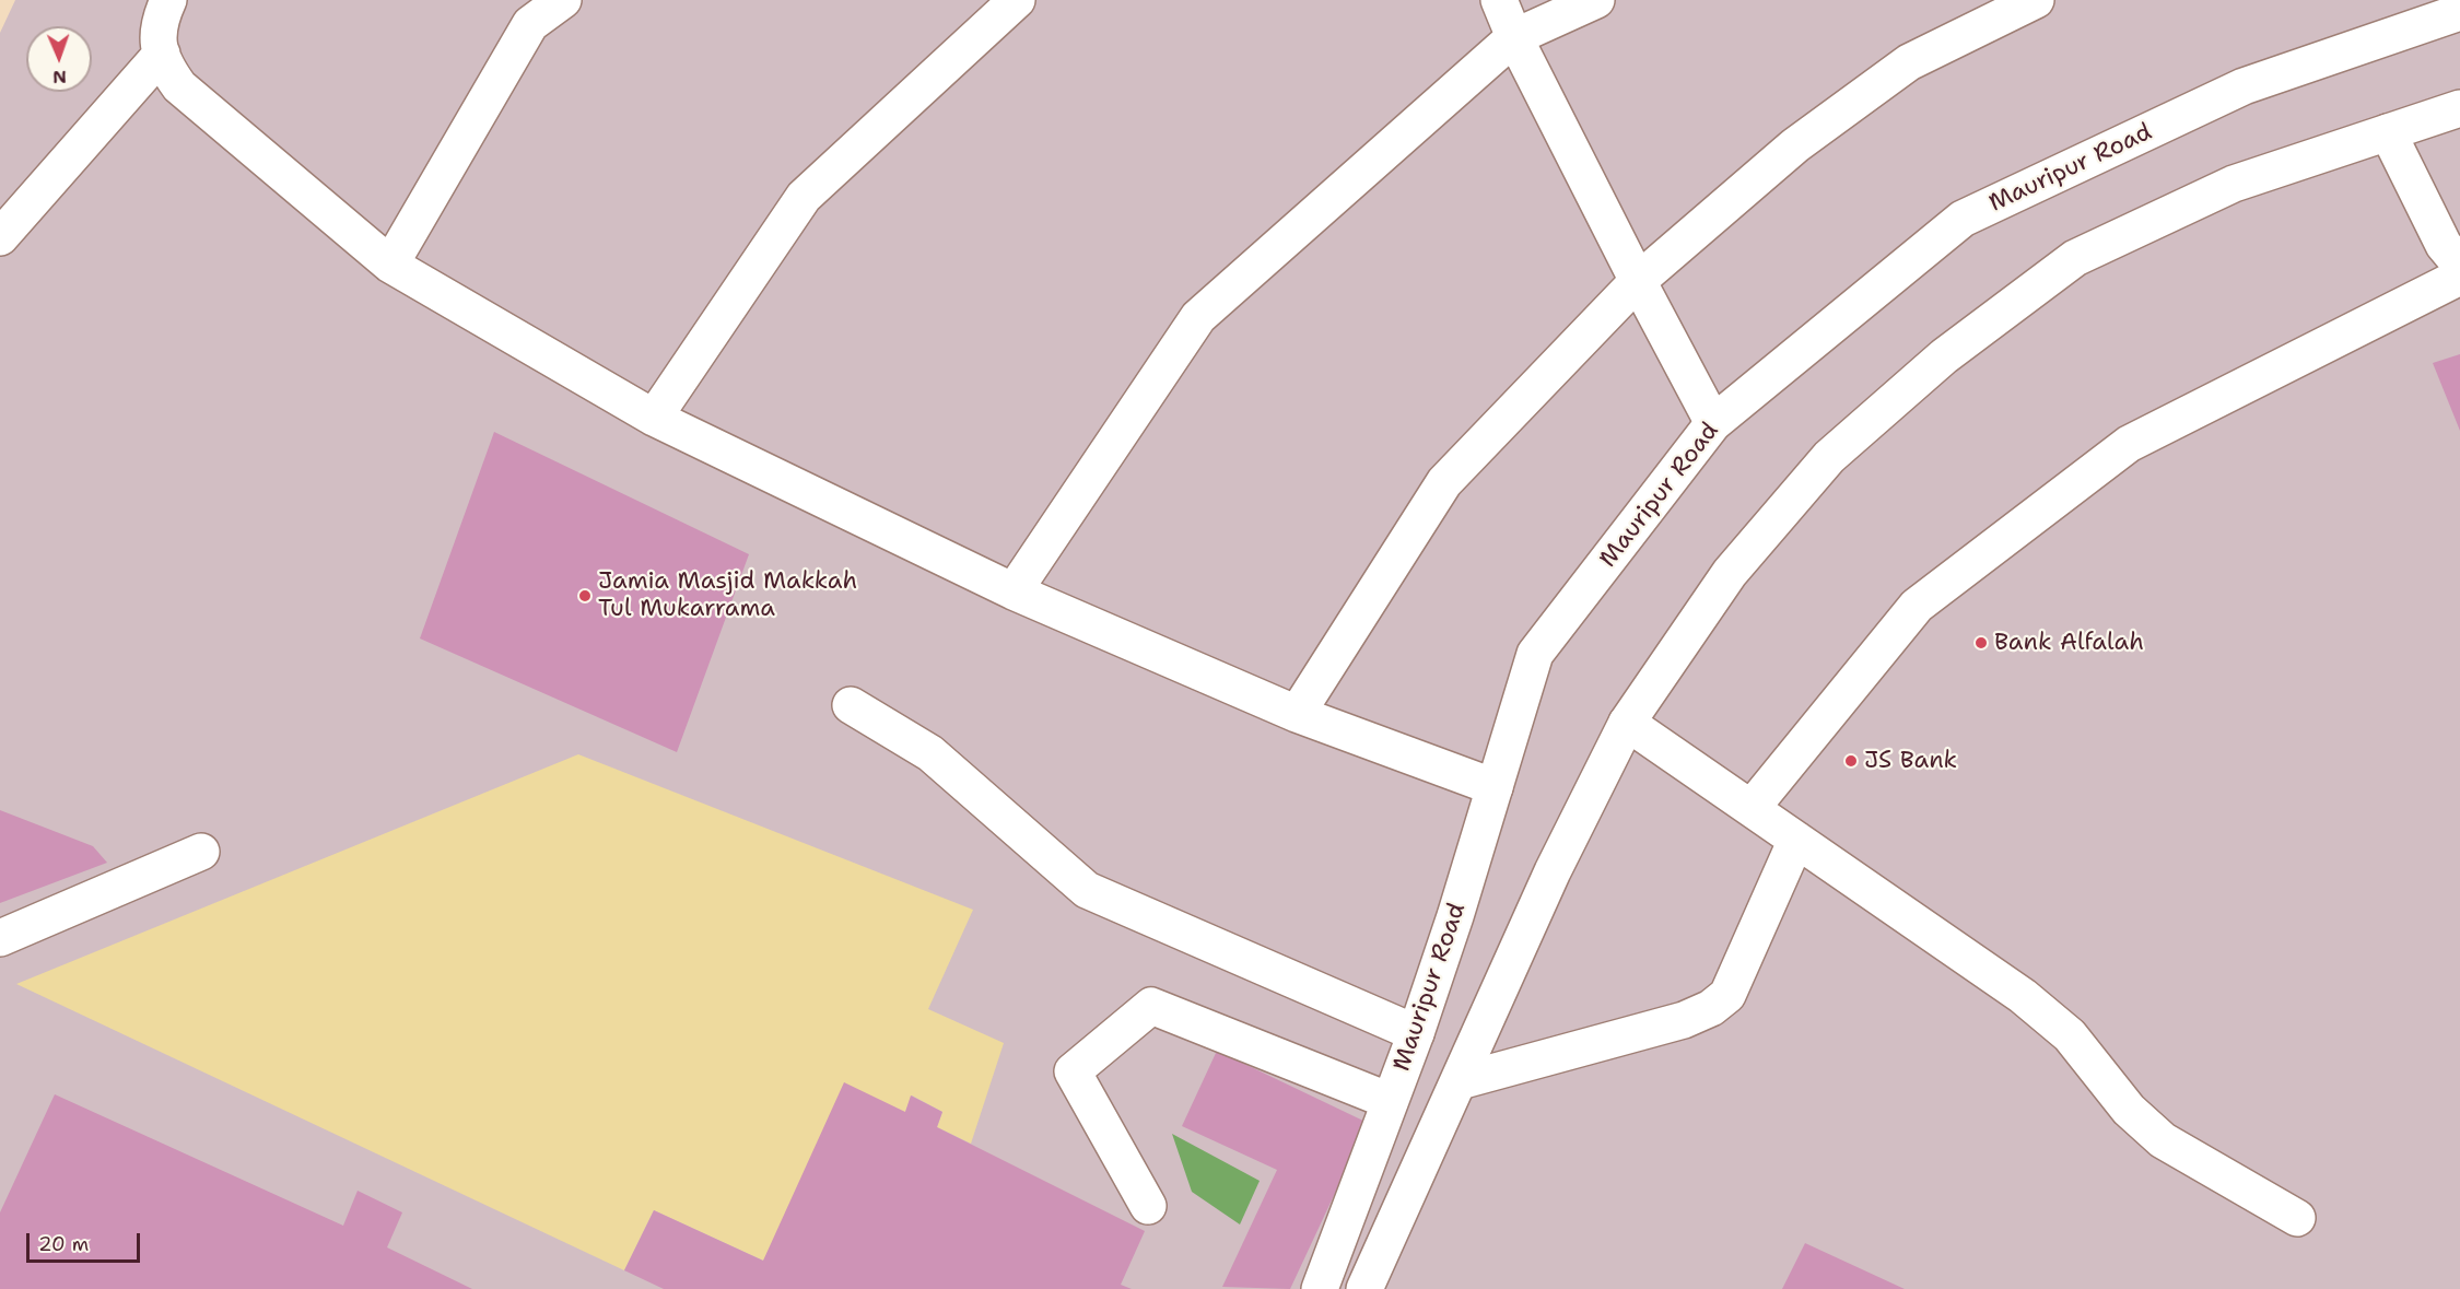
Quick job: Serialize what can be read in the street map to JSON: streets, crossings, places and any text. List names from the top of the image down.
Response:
{
  "streets": {
    "street": ["Mauripur Road"]
  },
  "places": ["Jamia Masjid Makkah Tul Mukarrama", "Bank Alfalah", "JS Bank"],
  "scale_bar": "20 m",
  "north": "bottom"
}
